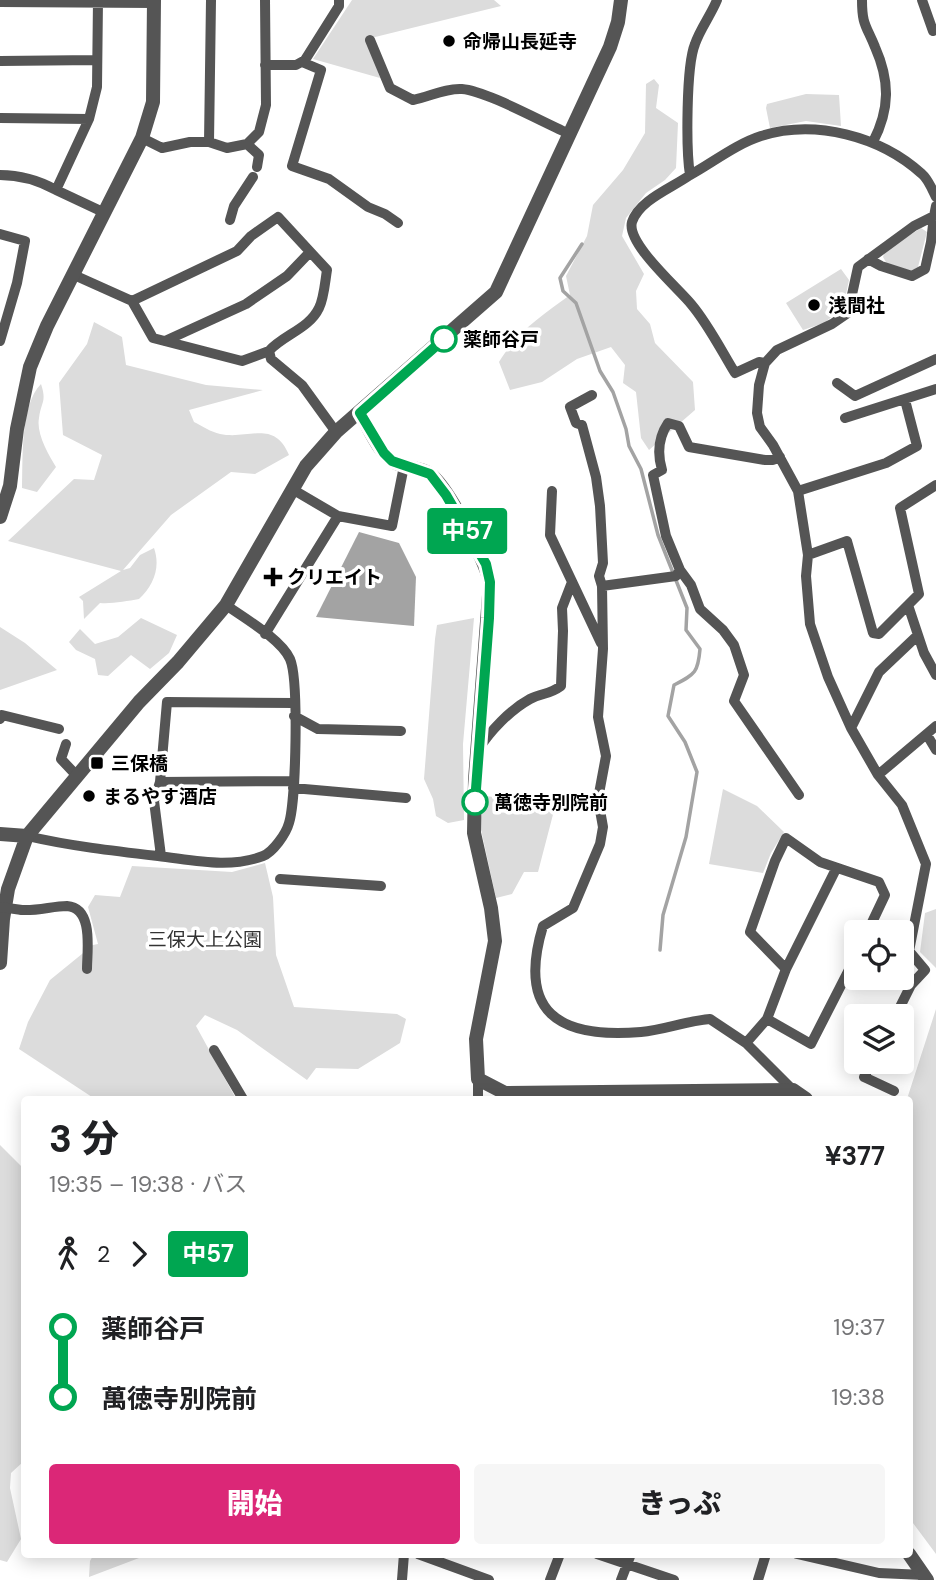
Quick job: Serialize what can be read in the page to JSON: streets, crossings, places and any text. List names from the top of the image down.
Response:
{
  "parks": ["三保大上公園"],
  "places": {
    "other": [
      "命帰山長延寺",
      "浅間社",
      "薬師谷戸",
      "まるやす酒店",
      "萬徳寺別院前"
    ],
    "health": ["クリエイト"],
    "transit": ["三保橋"]
  },
  "lines": ["bus line 中57"],
  "page": {
    "on_map": "中57",
    "heading": ["3 分", "19:35 – 19:38 · バス", "¥377"],
    "legs": ["2", "中57"],
    "list": [
      {
        "name": "薬師谷戸",
        "value": "19:37"
      },
      {
        "name": "萬徳寺別院前",
        "value": "19:38"
      }
    ],
    "buttons": ["開始", "きっぷ"]
  }
}
